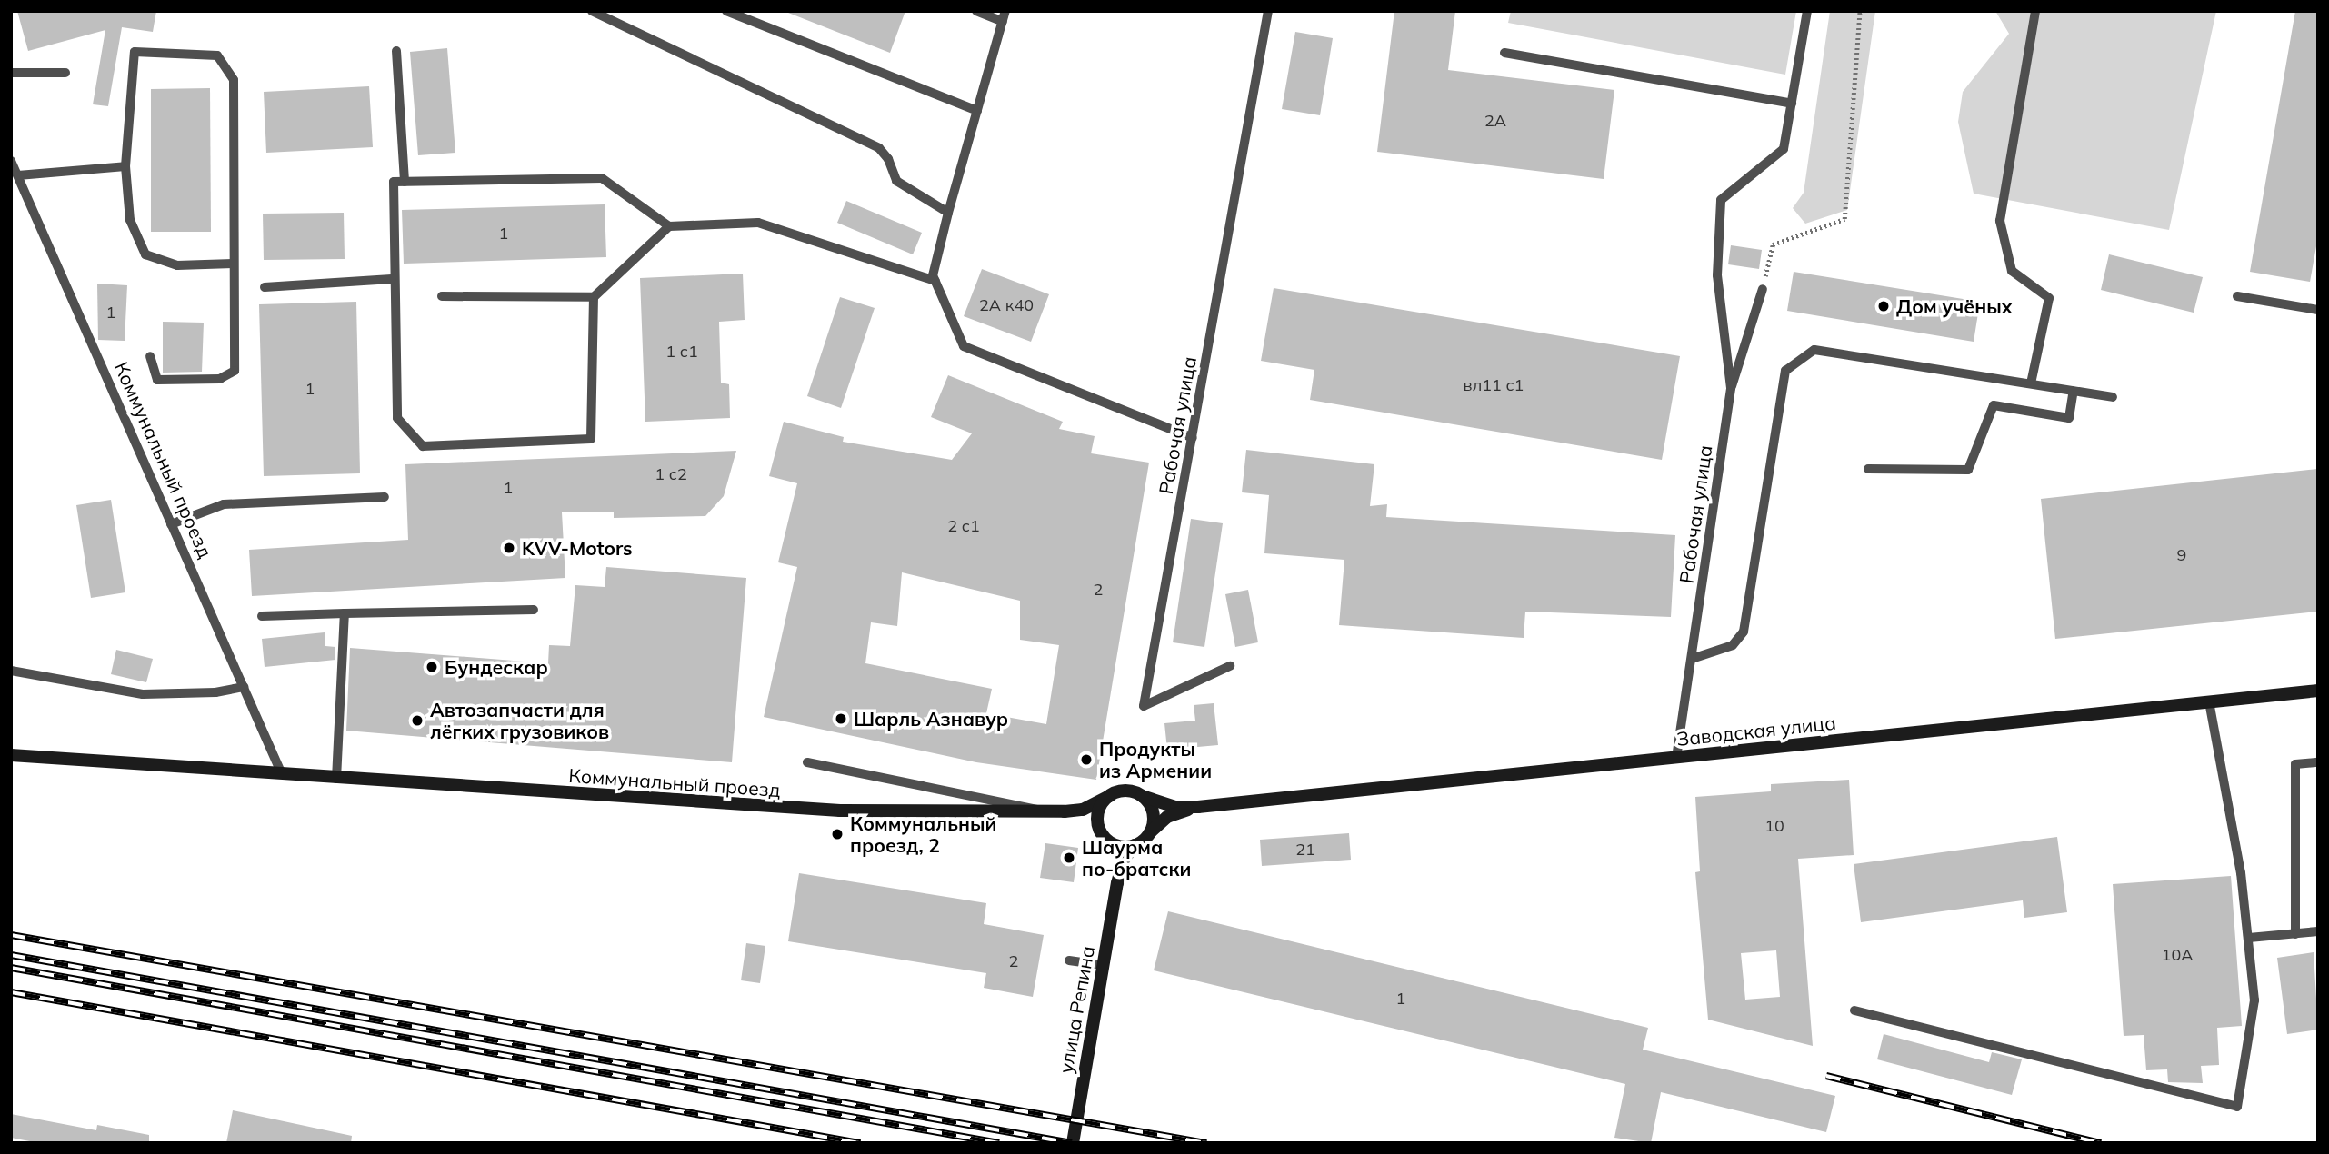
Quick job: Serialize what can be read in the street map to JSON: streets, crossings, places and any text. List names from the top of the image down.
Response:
{
  "streets": {
    "street": ["Коммунальный проезд", "Заводская улица", "улица Репина"],
    "lane": ["Рабочая улица"]
  },
  "crossings": [
    ["Рабочая улица", "Заводская улица"],
    ["Коммунальный проезд", "Заводская улица"],
    ["Коммунальный проезд", "улица Репина"],
    ["Заводская улица", "улица Репина"]
  ],
  "places": [
    "Дом учёных",
    "KVV-Motors",
    "Бундескар",
    "Шарль Азнавур",
    "Автозапчасти для лёгких грузовиков",
    "Продукты из Армении",
    "Коммунальный проезд, 2",
    "Шаурма по-братски"
  ],
  "house_numbers": [
    "2А",
    "1",
    "2А к40",
    "1",
    "1 с1",
    "вл11 с1",
    "1",
    "1 с2",
    "1",
    "2 с1",
    "9",
    "2",
    "10",
    "21",
    "10А",
    "2",
    "1"
  ]
}
